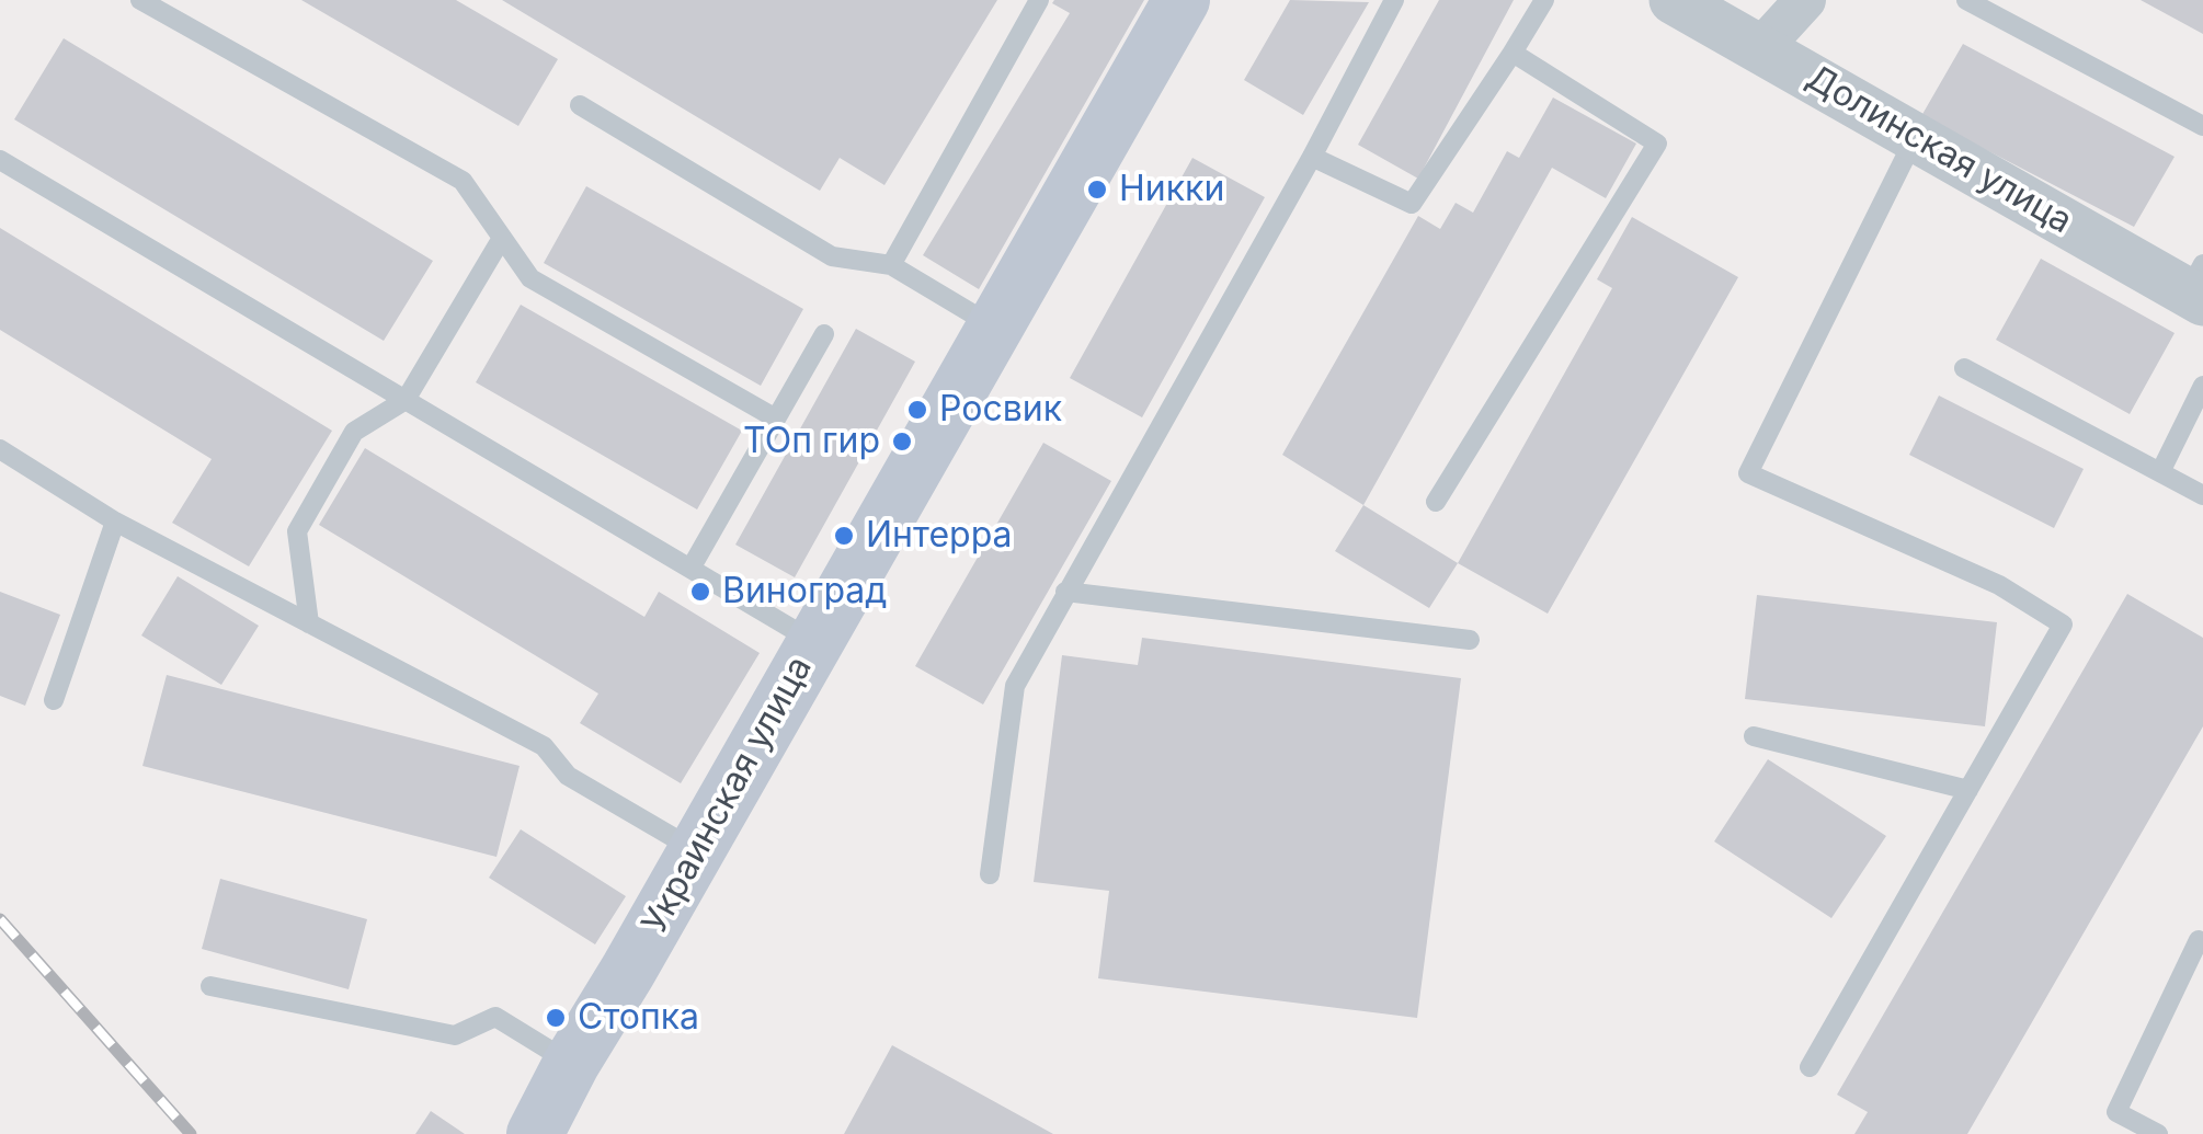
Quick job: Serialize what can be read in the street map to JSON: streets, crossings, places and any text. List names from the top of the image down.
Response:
{
  "streets": {
    "main road": ["Украинская улица"],
    "street": ["Долинская улица"]
  },
  "places": [
    "Никки",
    "Росвик",
    "ТОп гир",
    "Интерра",
    "Виноград",
    "Стопка"
  ]
}
